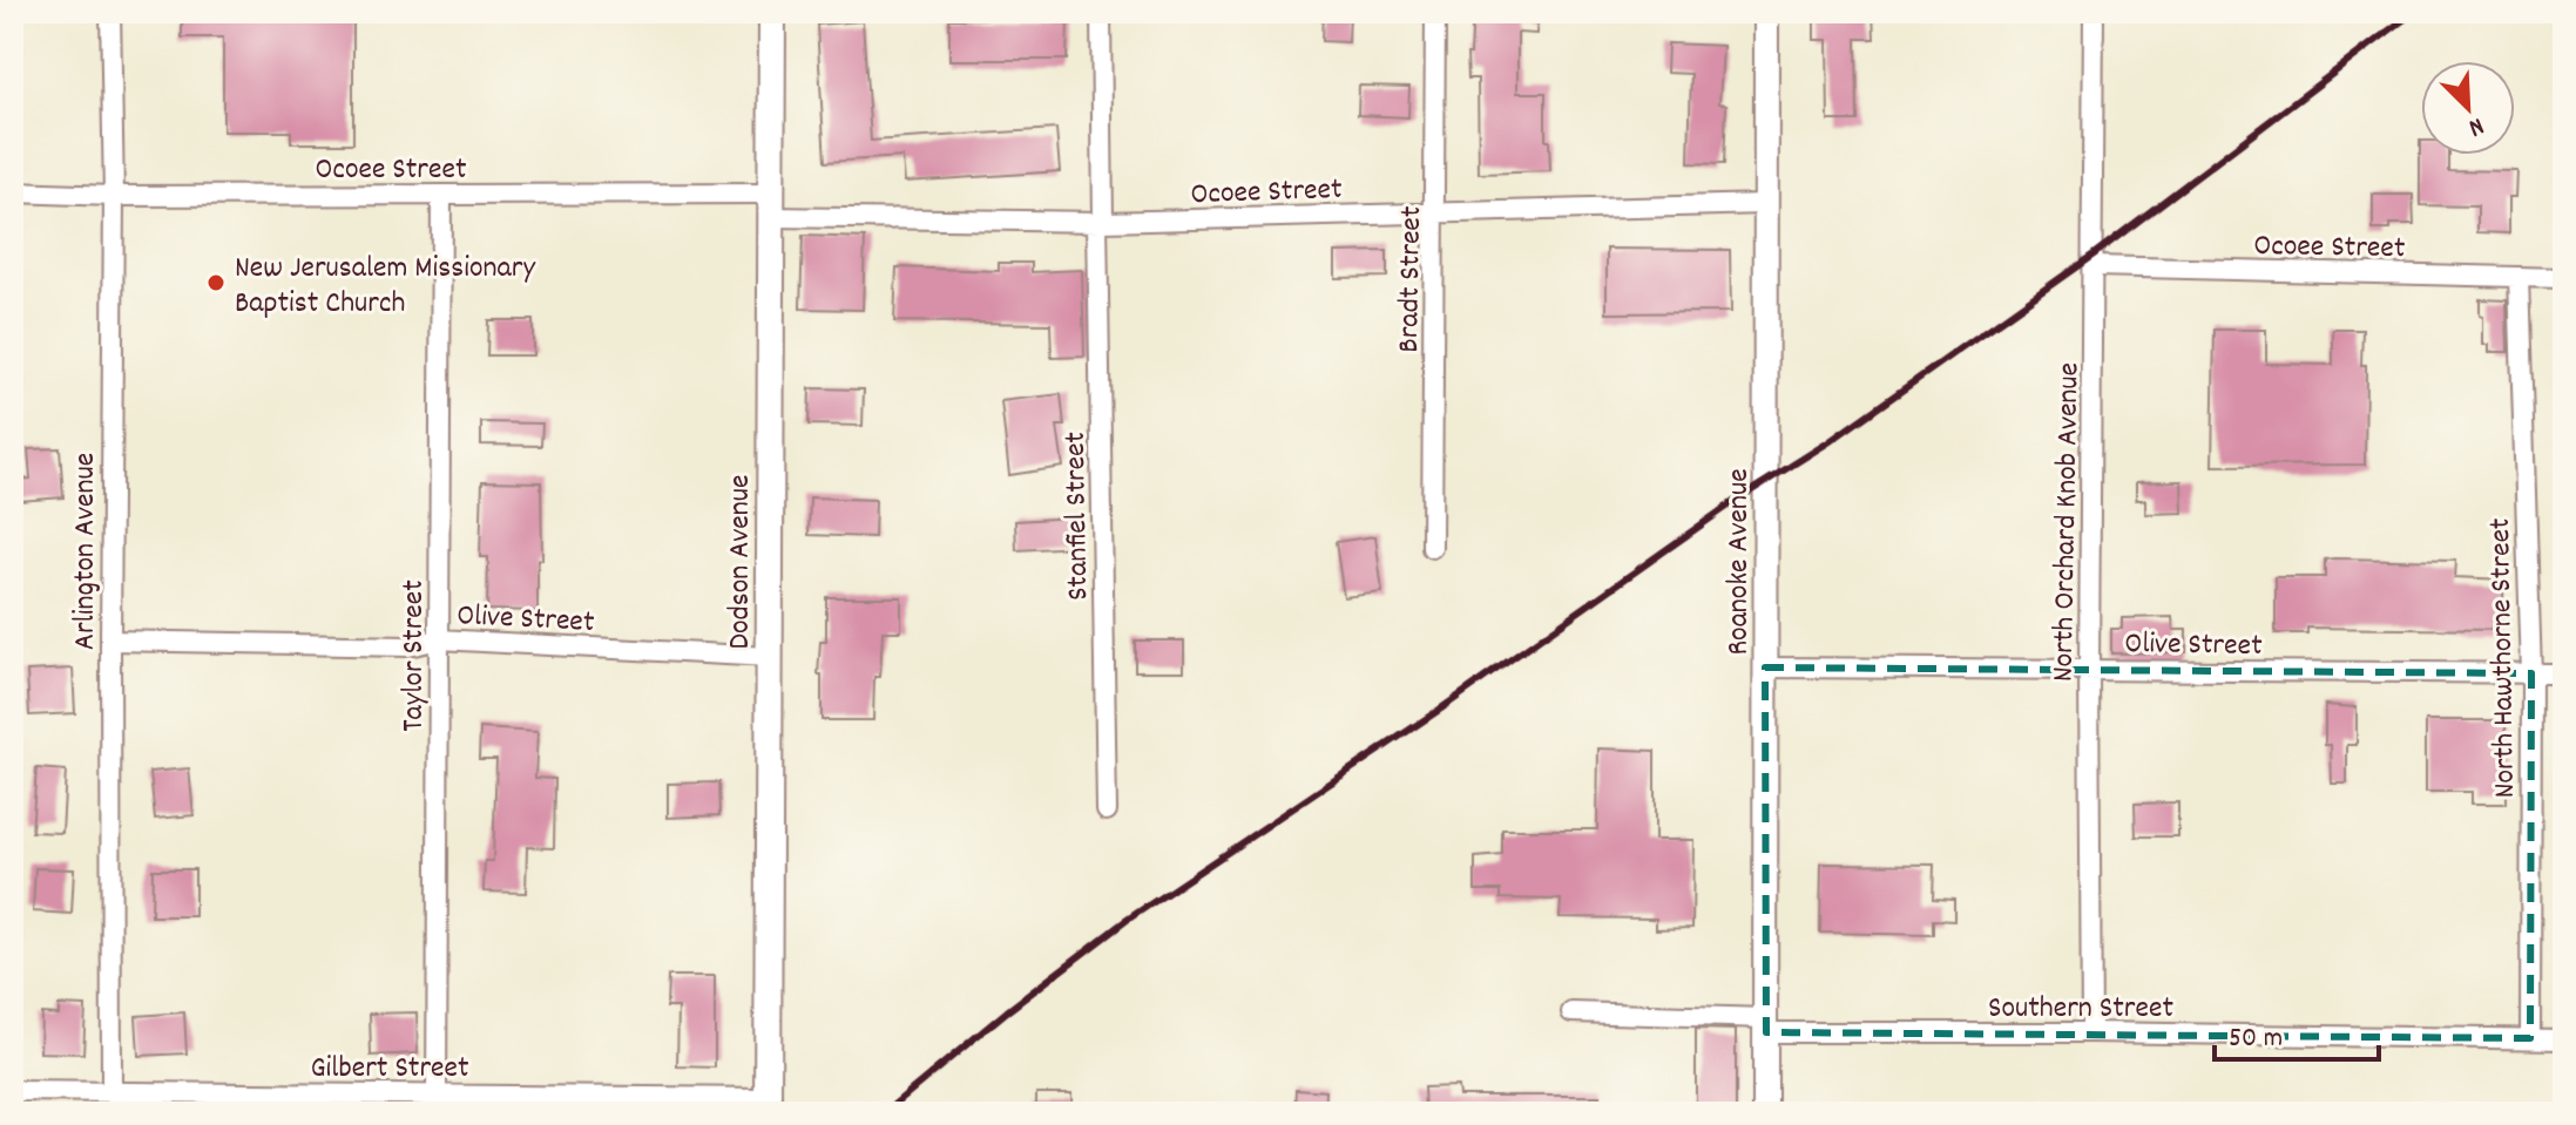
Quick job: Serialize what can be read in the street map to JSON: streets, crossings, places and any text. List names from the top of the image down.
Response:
{
  "streets": {
    "main road": ["Dodson Avenue"],
    "street": [
      "Ocoee Street",
      "Bradt Street",
      "Stanfiel Street",
      "North Orchard Knob Avenue",
      "Arlington Avenue",
      "Roanoke Avenue",
      "Olive Street",
      "Taylor Street",
      "North Hawthorne Street",
      "Southern Street",
      "Gilbert Street"
    ]
  },
  "crossings": [
    ["Ocoee Street", "Bradt Street"],
    ["Ocoee Street", "Stanfiel Street"],
    ["Ocoee Street", "North Orchard Knob Avenue"],
    ["Ocoee Street", "Arlington Avenue"],
    ["Ocoee Street", "Dodson Avenue"],
    ["Ocoee Street", "Roanoke Avenue"],
    ["Ocoee Street", "Taylor Street"],
    ["Ocoee Street", "North Hawthorne Street"],
    ["North Orchard Knob Avenue", "Olive Street"],
    ["North Orchard Knob Avenue", "Southern Street"],
    ["Arlington Avenue", "Olive Street"],
    ["Arlington Avenue", "Gilbert Street"],
    ["Dodson Avenue", "Olive Street"],
    ["Dodson Avenue", "Gilbert Street"],
    ["Roanoke Avenue", "Olive Street"],
    ["Roanoke Avenue", "Southern Street"],
    ["Olive Street", "Taylor Street"],
    ["Olive Street", "North Hawthorne Street"],
    ["Taylor Street", "Gilbert Street"],
    ["North Hawthorne Street", "Southern Street"]
  ],
  "places": ["New Jerusalem Missionary Baptist Church"],
  "scale_bar": "50 m",
  "north": "bottom right"
}
